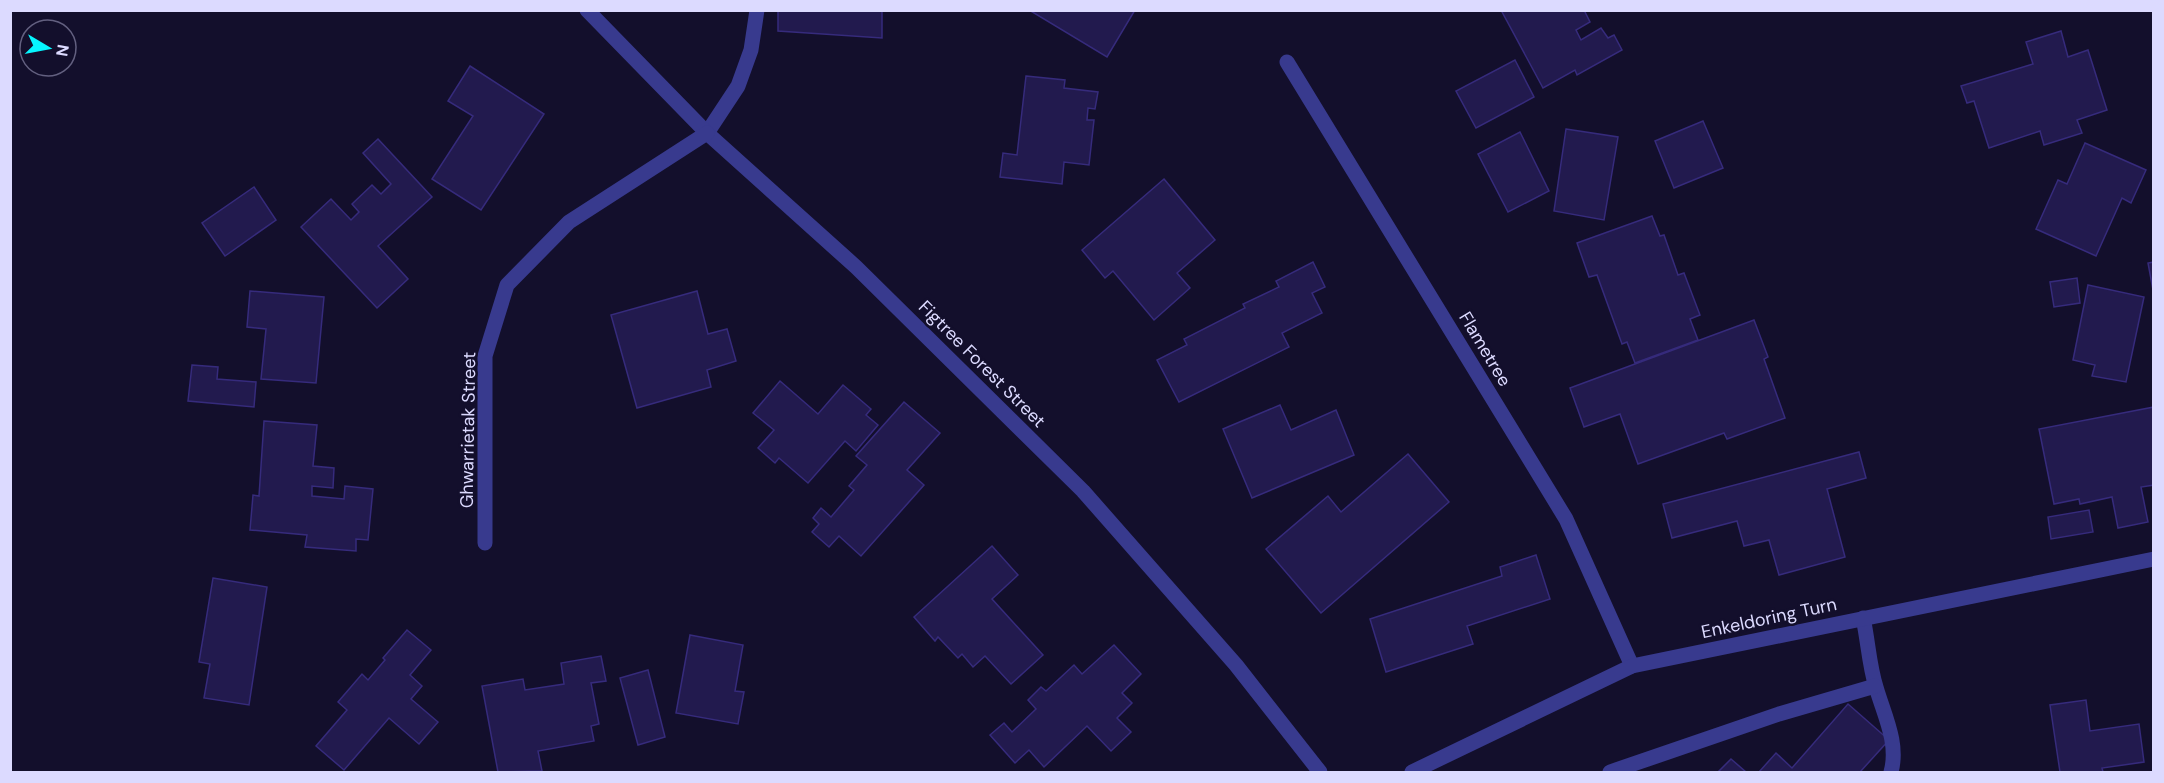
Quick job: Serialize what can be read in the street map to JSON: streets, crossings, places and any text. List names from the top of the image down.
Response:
{
  "streets": {
    "street": [
      "Flametree",
      "Figtree Forest Street",
      "Ghwarrietak Street",
      "Enkeldoring Turn"
    ]
  },
  "crossings": [
    ["Flametree", "Enkeldoring Turn"],
    ["Figtree Forest Street", "Ghwarrietak Street"]
  ],
  "north": "right"
}
